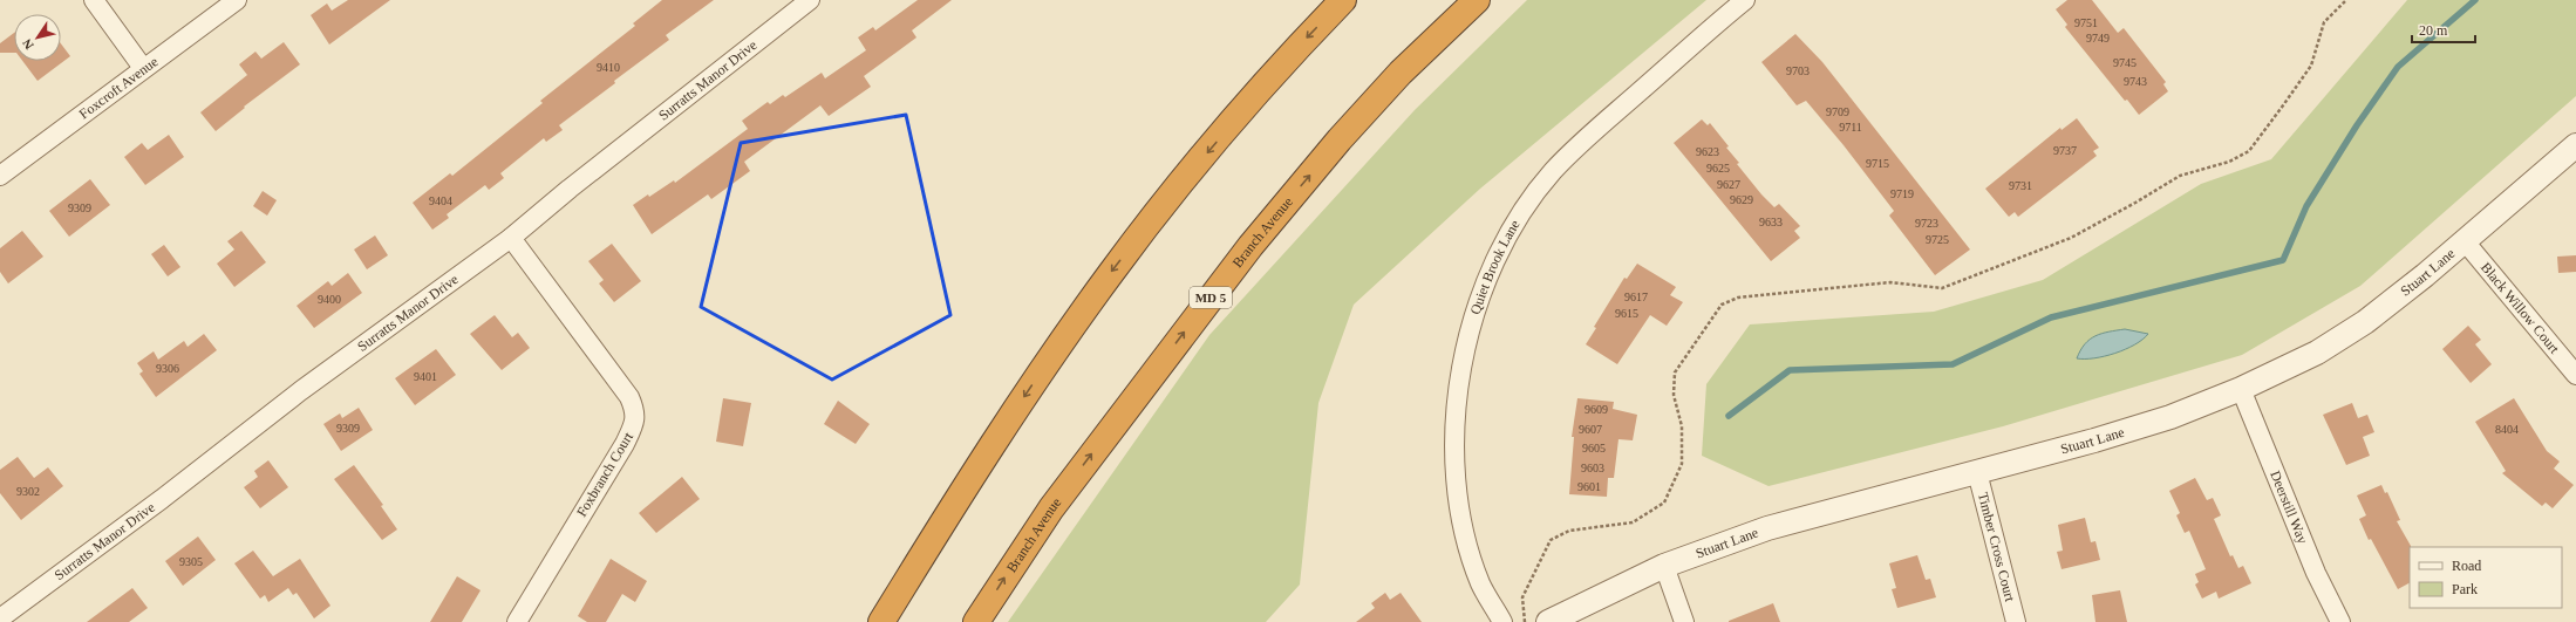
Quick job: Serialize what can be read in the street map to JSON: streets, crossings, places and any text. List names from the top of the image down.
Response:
{
  "streets": {
    "highway": ["Branch Avenue", "MD 5"],
    "street": [
      "Surratts Manor Drive",
      "Foxcroft Avenue",
      "Quiet Brook Lane",
      "Stuart Lane",
      "Black Willow Court",
      "Foxbranch Court",
      "Deerstill Way",
      "Timber Cross Court"
    ]
  },
  "crossings": [
    ["Surratts Manor Drive", "Foxbranch Court"],
    ["Stuart Lane", "Black Willow Court"],
    ["Stuart Lane", "Deerstill Way"],
    ["Stuart Lane", "Timber Cross Court"]
  ],
  "house_numbers": [
    "9751",
    "9749",
    "9745",
    "9410",
    "9703",
    "9743",
    "9709",
    "9711",
    "9737",
    "9623",
    "9715",
    "9625",
    "9627",
    "9731",
    "9719",
    "9629",
    "9404",
    "9309",
    "9633",
    "9723",
    "9725",
    "9617",
    "9400",
    "9615",
    "9306",
    "9401",
    "9609",
    "9309",
    "9607",
    "8404",
    "9605",
    "9603",
    "9601",
    "9302",
    "9305"
  ],
  "legend": ["Road", "Park"],
  "scale_bar": "20 m",
  "north": "bottom left"
}
